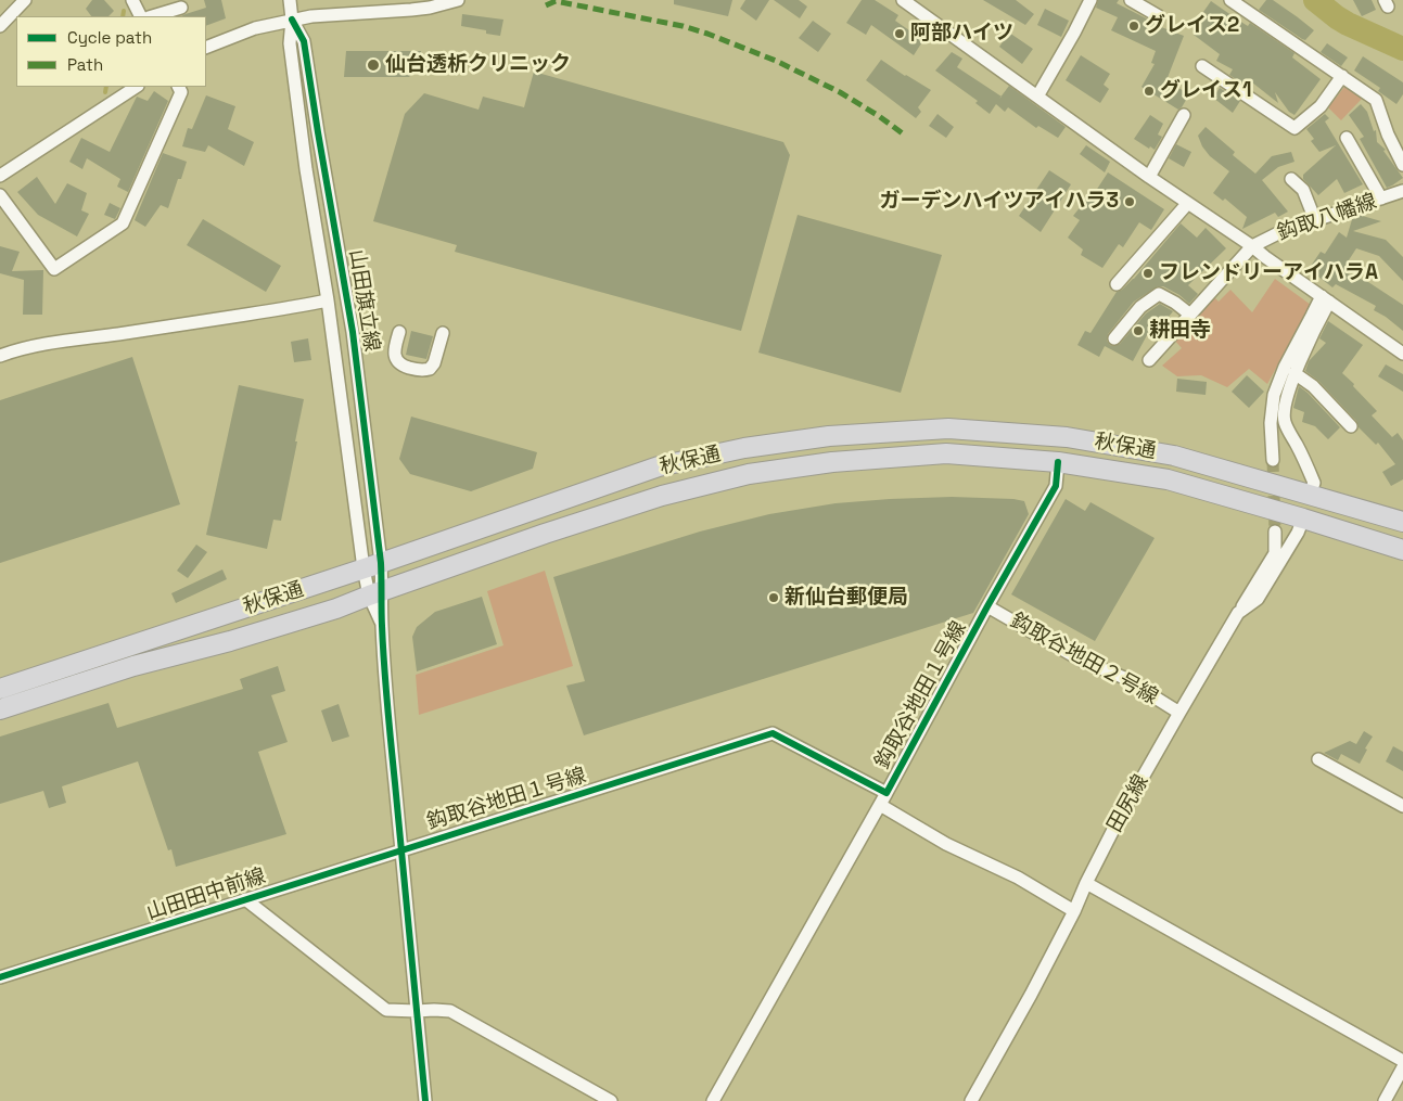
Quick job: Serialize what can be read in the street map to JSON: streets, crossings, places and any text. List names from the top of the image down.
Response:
{
  "streets": {
    "highway": ["秋保通"],
    "street": [
      "鈎取八幡線",
      "山田旗立線",
      "鈎取谷地田２号線",
      "鈎取谷地田１号線",
      "田尻線",
      "山田田中前線"
    ]
  },
  "crossings": [
    ["山田旗立線", "秋保通"],
    ["秋保通", "鈎取谷地田１号線"],
    ["秋保通", "田尻線"],
    ["鈎取谷地田２号線", "鈎取谷地田１号線"],
    ["鈎取谷地田２号線", "田尻線"],
    ["鈎取谷地田１号線", "山田田中前線"]
  ],
  "places": [
    "グレイス2",
    "阿部ハイツ",
    "仙台透析クリニック",
    "グレイス1",
    "ガーデンハイツアイハラ3",
    "フレンドリーアイハラA",
    "耕田寺",
    "新仙台郵便局"
  ],
  "legend": ["Cycle path", "Path"]
}
